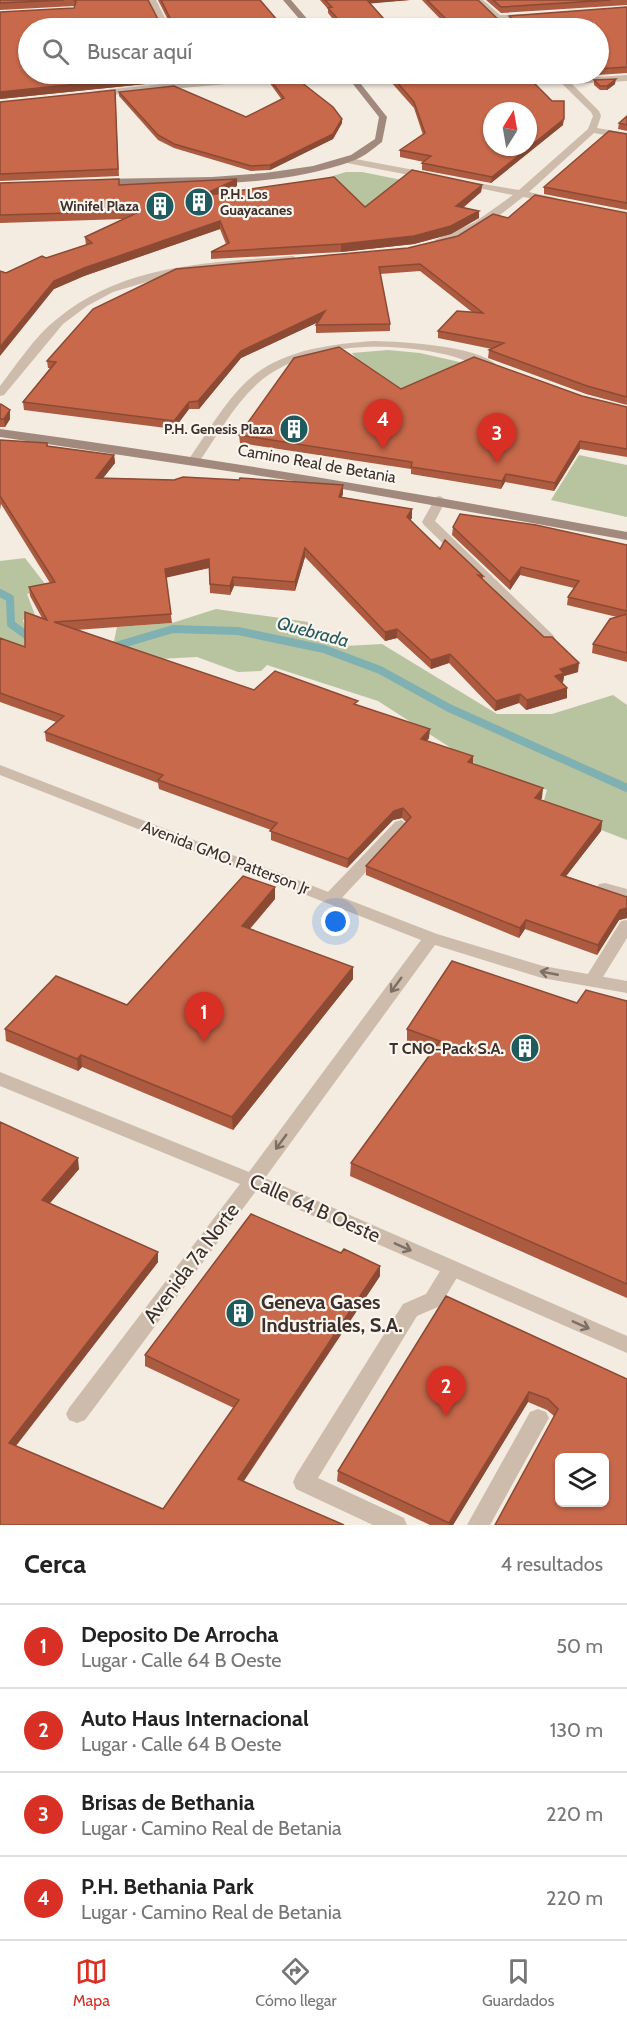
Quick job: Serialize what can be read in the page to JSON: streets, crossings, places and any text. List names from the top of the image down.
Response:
{
  "streets": {
    "street": [
      "Camino Real de Betania",
      "Avenida GMO. Patterson Jr",
      "Calle 64 B Oeste",
      "Avenida 7a Norte"
    ]
  },
  "crossings": [
    ["Avenida GMO. Patterson Jr", "Avenida 7a Norte"],
    ["Calle 64 B Oeste", "Avenida 7a Norte"]
  ],
  "one_way": ["Calle 64 B Oeste", "Avenida 7a Norte"],
  "water": ["Quebrada"],
  "places": {
    "building": [
      "P.H. Los Guayacanes",
      "Winifel Plaza",
      "P.H. Genesis Plaza",
      "T CNO-Pack S.A.",
      "Geneva Gases Industriales, S.A."
    ]
  },
  "north": "top",
  "page": {
    "search": "Buscar aquí",
    "pins": [
      "4",
      "3",
      "1",
      "2"
    ],
    "heading": ["Cerca", "4 resultados"],
    "list": [
      {
        "mark": "1",
        "name": "Deposito De Arrocha",
        "note": "Lugar · Calle 64 B Oeste",
        "value": "50 m"
      },
      {
        "mark": "2",
        "name": "Auto Haus Internacional",
        "note": "Lugar · Calle 64 B Oeste",
        "value": "130 m"
      },
      {
        "mark": "3",
        "name": "Brisas de Bethania",
        "note": "Lugar · Camino Real de Betania",
        "value": "220 m"
      },
      {
        "mark": "4",
        "name": "P.H. Bethania Park",
        "note": "Lugar · Camino Real de Betania",
        "value": "220 m"
      }
    ],
    "nav": ["Mapa", "Cómo llegar", "Guardados"]
  }
}
